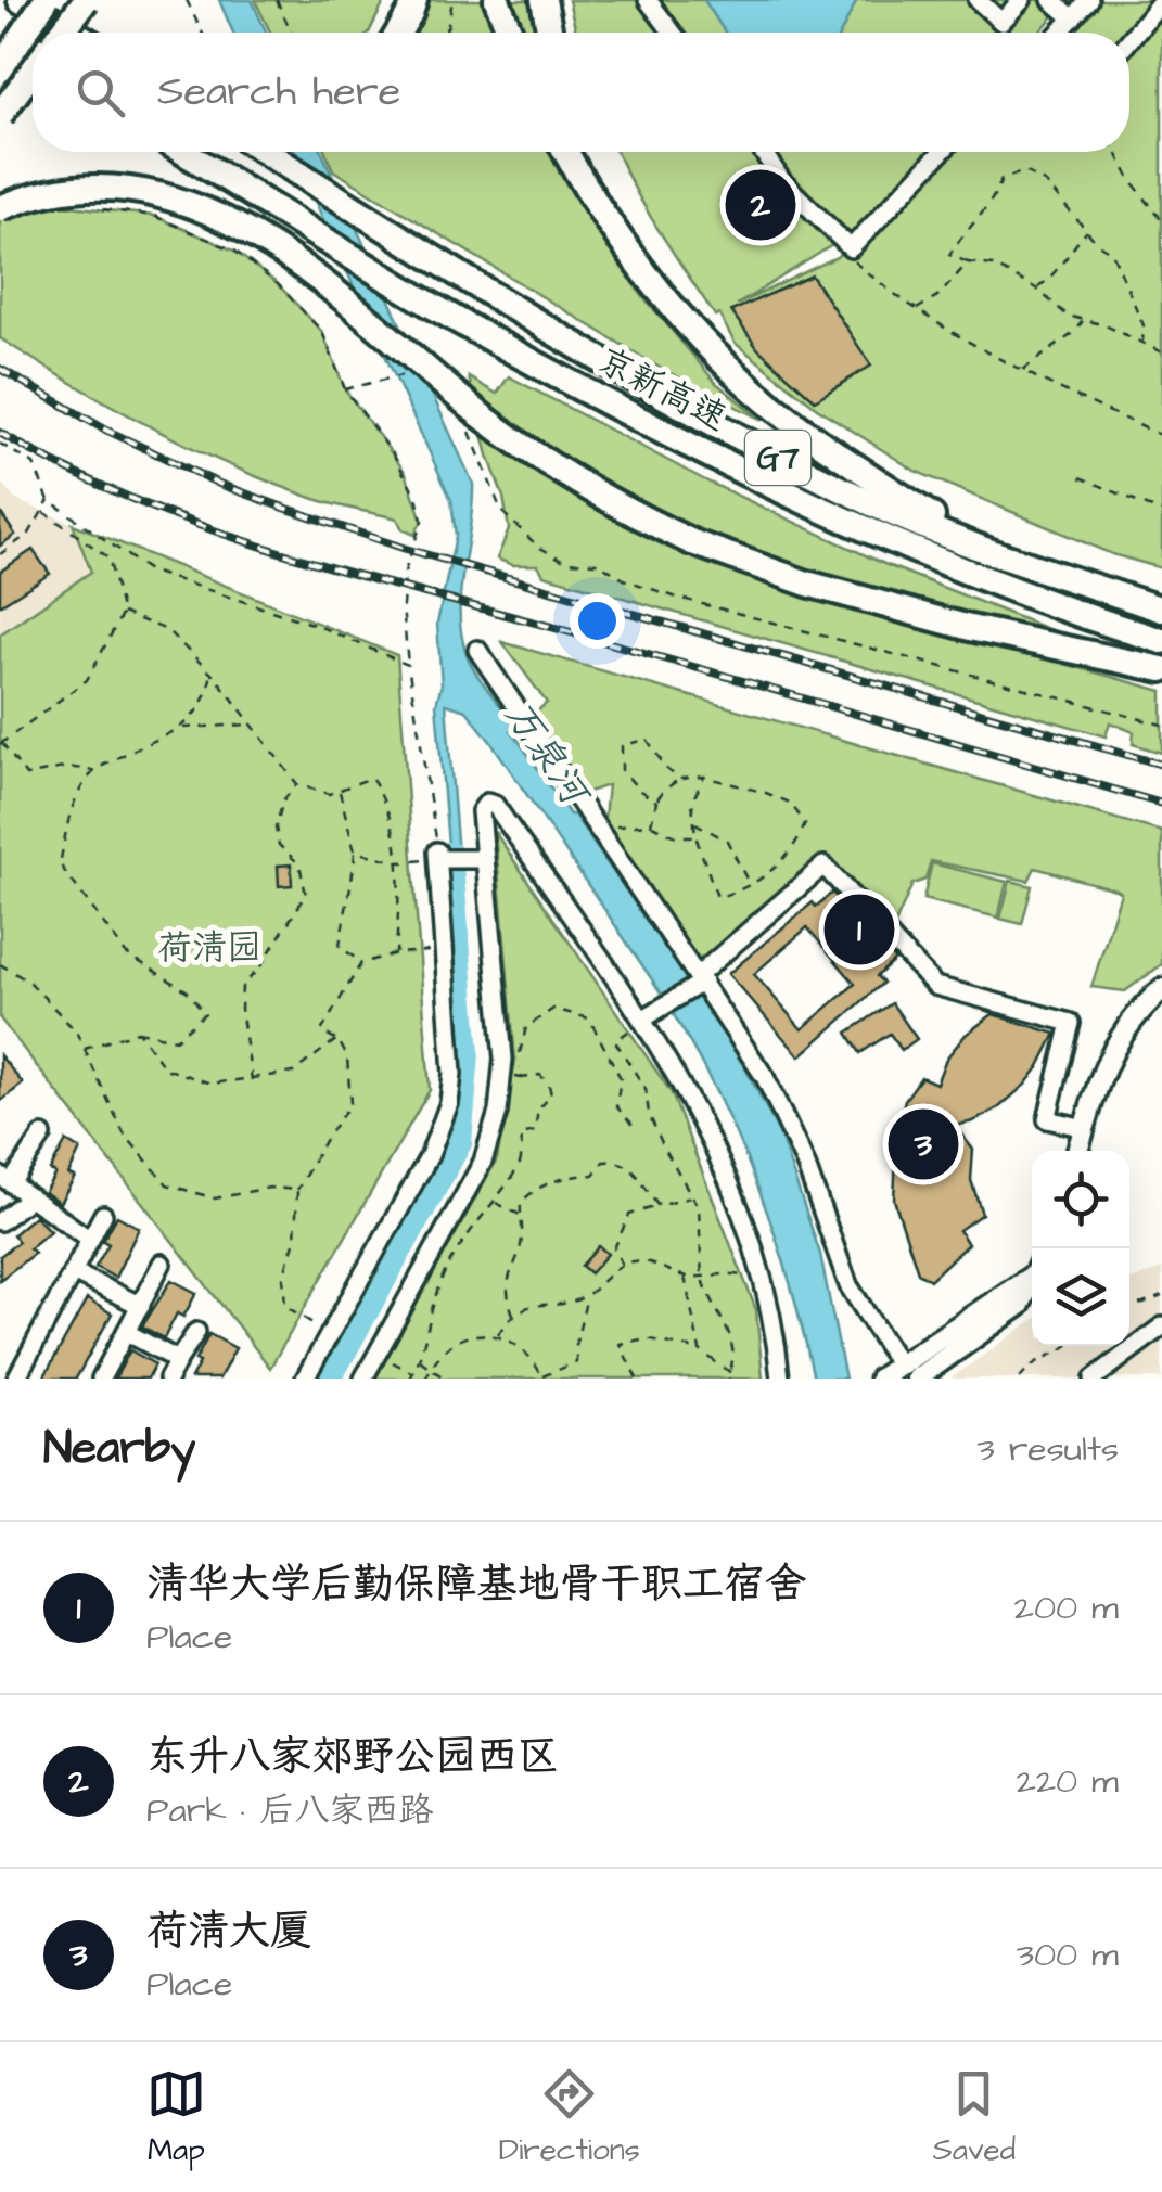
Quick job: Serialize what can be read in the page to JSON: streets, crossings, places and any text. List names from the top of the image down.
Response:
{
  "streets": {
    "highway": ["京新高速", "G7"]
  },
  "water": ["万泉河"],
  "parks": ["荷清园"],
  "page": {
    "search": "Search here",
    "pins": ["2", "1", "3"],
    "heading": ["Nearby", "3 results"],
    "list": [
      {
        "mark": "1",
        "name": "清华大学后勤保障基地骨干职工宿舍",
        "note": "Place",
        "value": "200 m"
      },
      {
        "mark": "2",
        "name": "东升八家郊野公园西区",
        "note": "Park · 后八家西路",
        "value": "220 m"
      },
      {
        "mark": "3",
        "name": "荷清大厦",
        "note": "Place",
        "value": "300 m"
      }
    ],
    "nav": ["Map", "Directions", "Saved"]
  }
}
